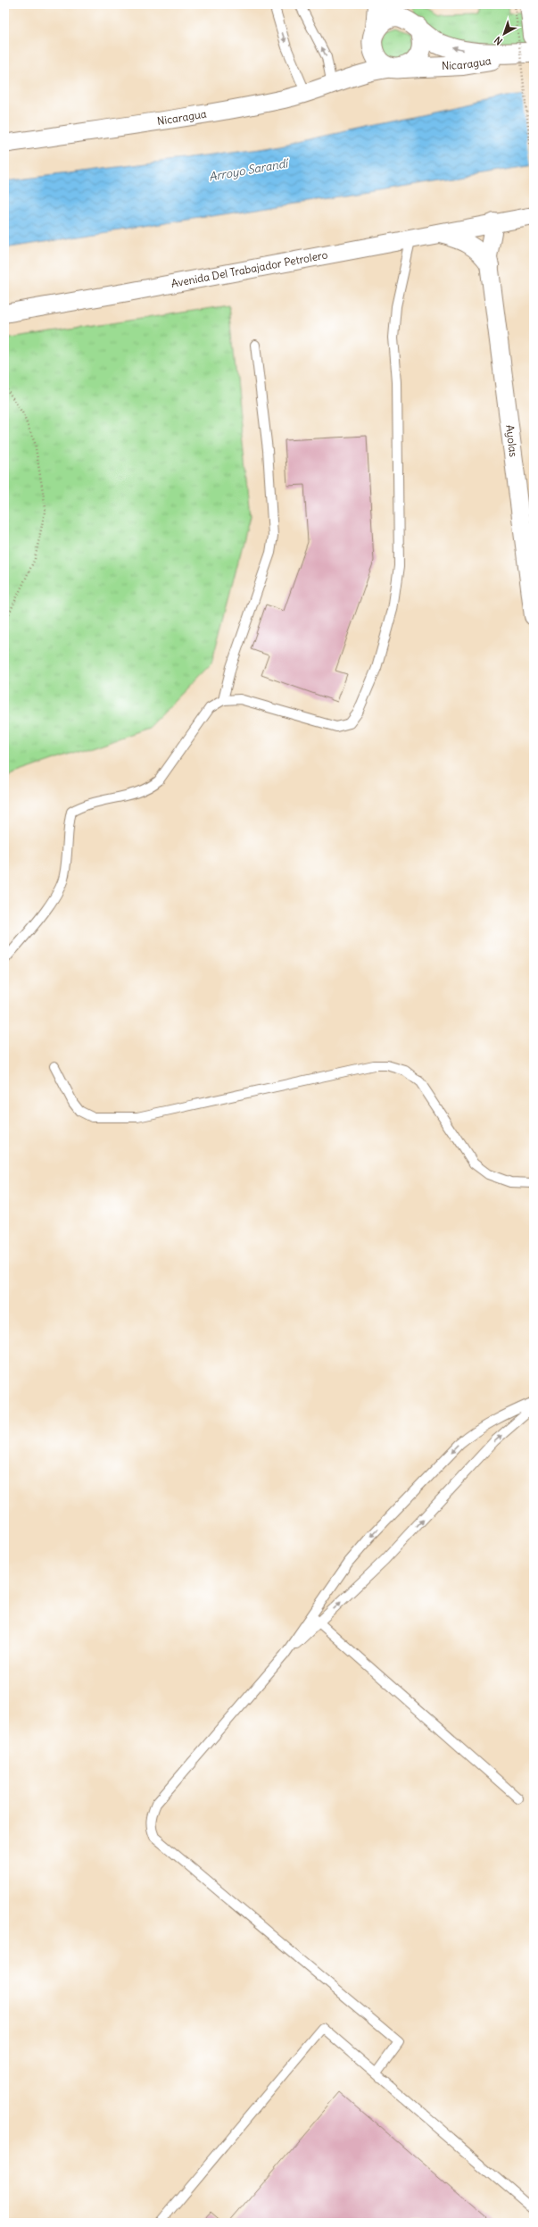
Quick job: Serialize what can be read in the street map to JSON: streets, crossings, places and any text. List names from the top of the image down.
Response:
{
  "streets": {
    "main road": ["Nicaragua"],
    "street": ["Avenida Del Trabajador Petrolero", "Ayolas"]
  },
  "crossings": [
    ["Avenida Del Trabajador Petrolero", "Ayolas"]
  ],
  "water": ["Arroyo Sarandí"],
  "north": "bottom left"
}
